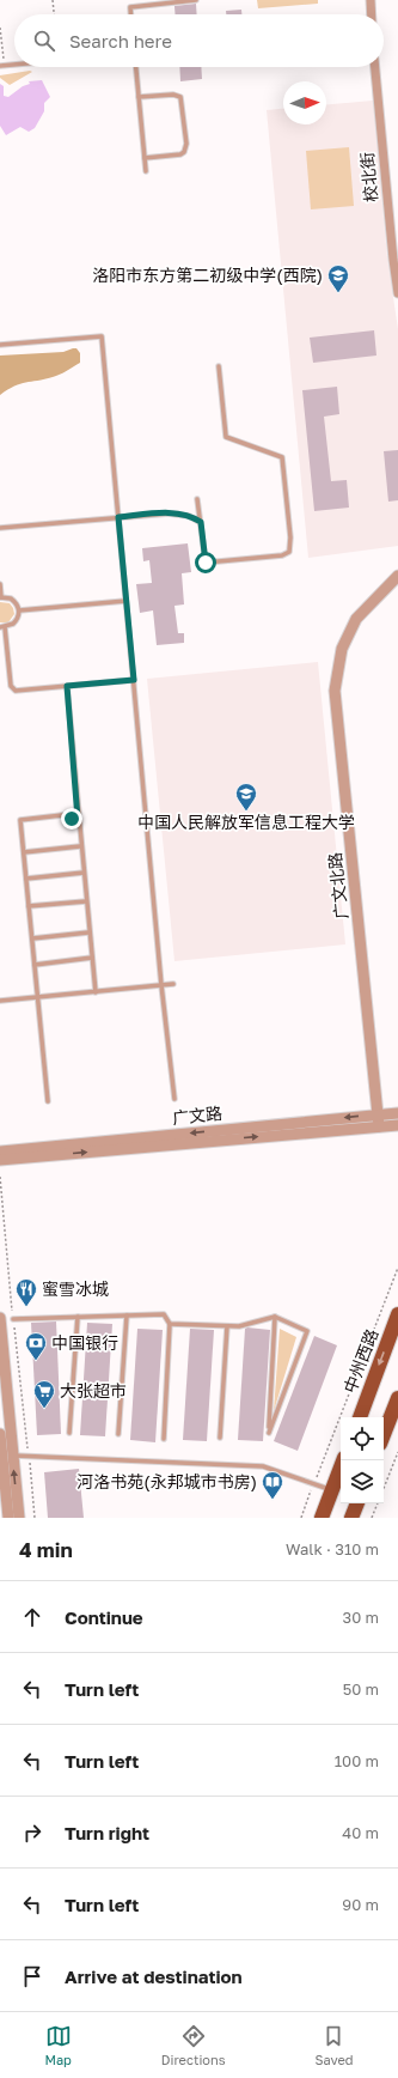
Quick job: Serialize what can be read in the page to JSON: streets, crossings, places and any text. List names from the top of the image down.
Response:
{
  "streets": {
    "main road": ["中州西路"],
    "street": ["校北街", "广文北路", "广文路"]
  },
  "crossings": [
    ["广文北路", "广文路"]
  ],
  "one_way": ["中州西路"],
  "places": {
    "school or university": ["洛阳市东方第二初级中学(西院)", "中国人民解放军信息工程大学"],
    "restaurant": ["蜜雪冰城"],
    "bank": ["中国银行"],
    "supermarket": ["大张超市"],
    "library": ["河洛书苑(永邦城市书房)"]
  },
  "north": "right",
  "page": {
    "search": "Search here",
    "heading": ["4 min", "Walk · 310 m"],
    "list": [
      ["Continue", "30 m"],
      ["Turn left", "50 m"],
      ["Turn left", "100 m"],
      ["Turn right", "40 m"],
      ["Turn left", "90 m"],
      "Arrive at destination"
    ],
    "nav": ["Map", "Directions", "Saved"]
  }
}
